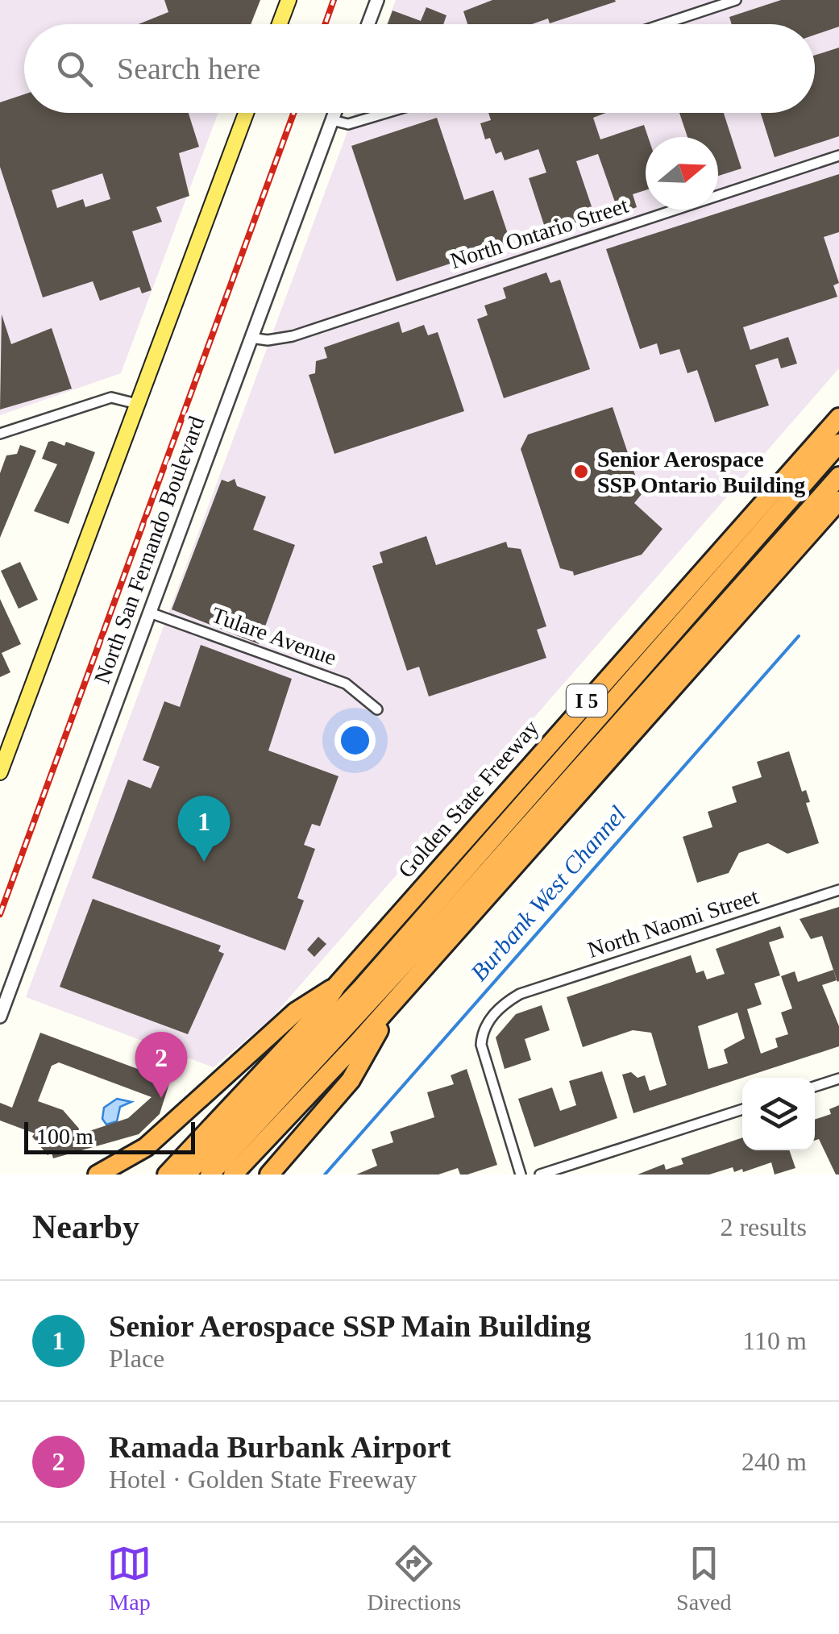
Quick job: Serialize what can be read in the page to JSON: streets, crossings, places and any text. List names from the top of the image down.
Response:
{
  "streets": {
    "highway": ["I 5", "Golden State Freeway"],
    "street": [
      "North Ontario Street",
      "North San Fernando Boulevard",
      "Tulare Avenue",
      "North Naomi Street"
    ]
  },
  "crossings": [
    ["North Ontario Street", "North San Fernando Boulevard"],
    ["North San Fernando Boulevard", "Tulare Avenue"]
  ],
  "water": ["Burbank West Channel"],
  "places": ["Senior Aerospace SSP Ontario Building"],
  "scale_bar": "100 m",
  "north": "right",
  "page": {
    "search": "Search here",
    "pins": ["1", "2"],
    "scale": "100 m",
    "heading": ["Nearby", "2 results"],
    "list": [
      {
        "mark": "1",
        "name": "Senior Aerospace SSP Main Building",
        "note": "Place",
        "value": "110 m"
      },
      {
        "mark": "2",
        "name": "Ramada Burbank Airport",
        "note": "Hotel · Golden State Freeway",
        "value": "240 m"
      }
    ],
    "nav": ["Map", "Directions", "Saved"]
  }
}
